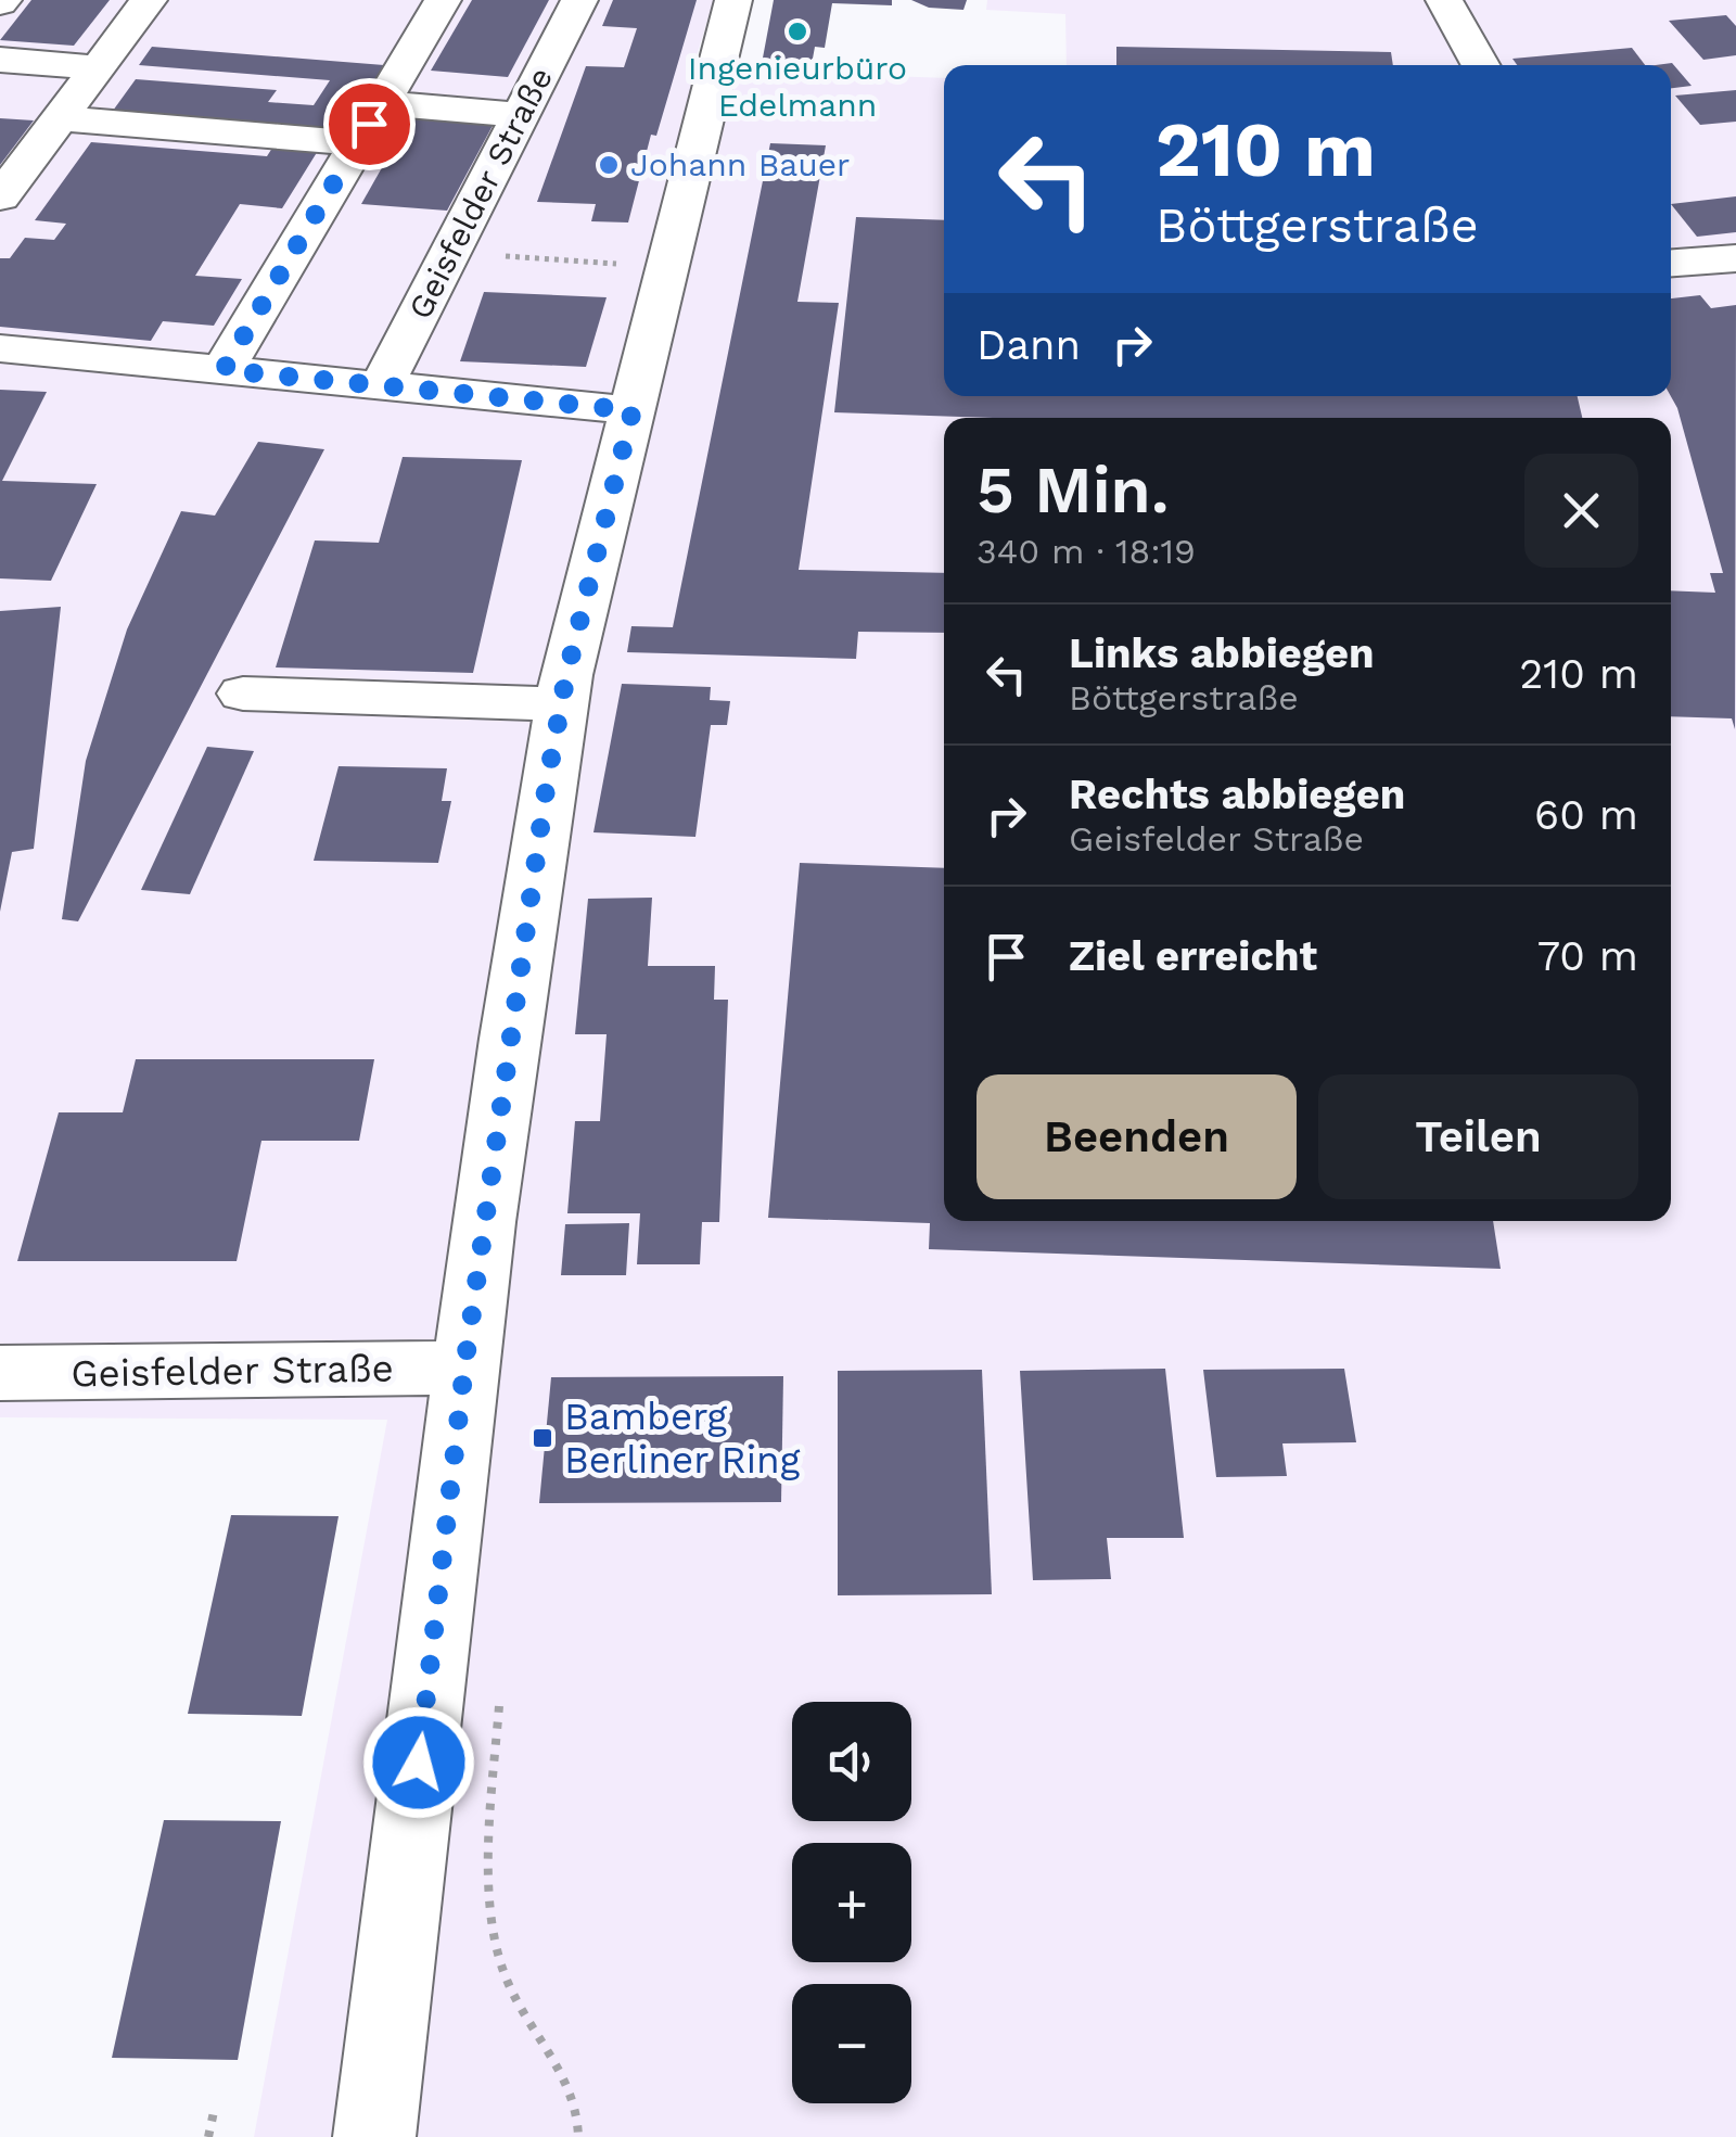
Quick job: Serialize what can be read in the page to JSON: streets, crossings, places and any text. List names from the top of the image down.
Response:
{
  "streets": {
    "street": ["Geisfelder Straße"]
  },
  "places": {
    "other": ["Ingenieurbüro Edelmann", "Johann Bauer"],
    "transit": ["Bamberg Berliner Ring"]
  },
  "page": {
    "turn": ["210 m", "Böttgerstraße"],
    "then": "Dann",
    "heading": ["5 Min.", "340 m · 18:19"],
    "list": [
      {
        "name": "Links abbiegen",
        "note": "Böttgerstraße",
        "value": "210 m"
      },
      {
        "name": "Rechts abbiegen",
        "note": "Geisfelder Straße",
        "value": "60 m"
      },
      {
        "name": "Ziel erreicht",
        "value": "70 m"
      }
    ],
    "buttons": ["Beenden", "Teilen"],
    "map_buttons": ["+", "−"]
  }
}
